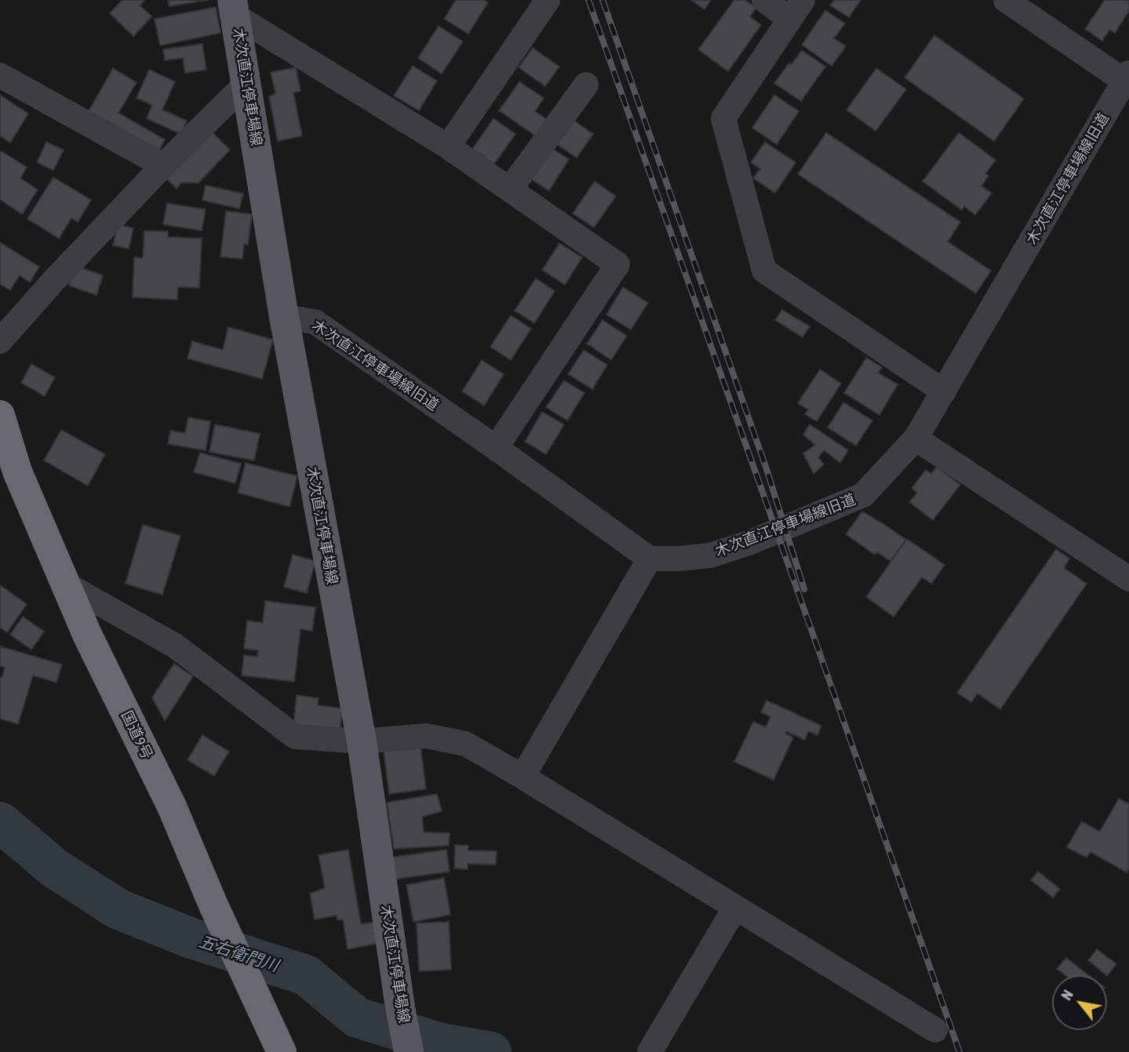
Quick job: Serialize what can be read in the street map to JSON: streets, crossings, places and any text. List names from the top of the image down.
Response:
{
  "streets": {
    "highway": ["国道9号"],
    "main road": ["木次直江停車場線"],
    "street": ["木次直江停車場線旧道"]
  },
  "crossings": [
    ["木次直江停車場線", "木次直江停車場線旧道"]
  ],
  "water": ["五右衛門川"],
  "north": "top left"
}
